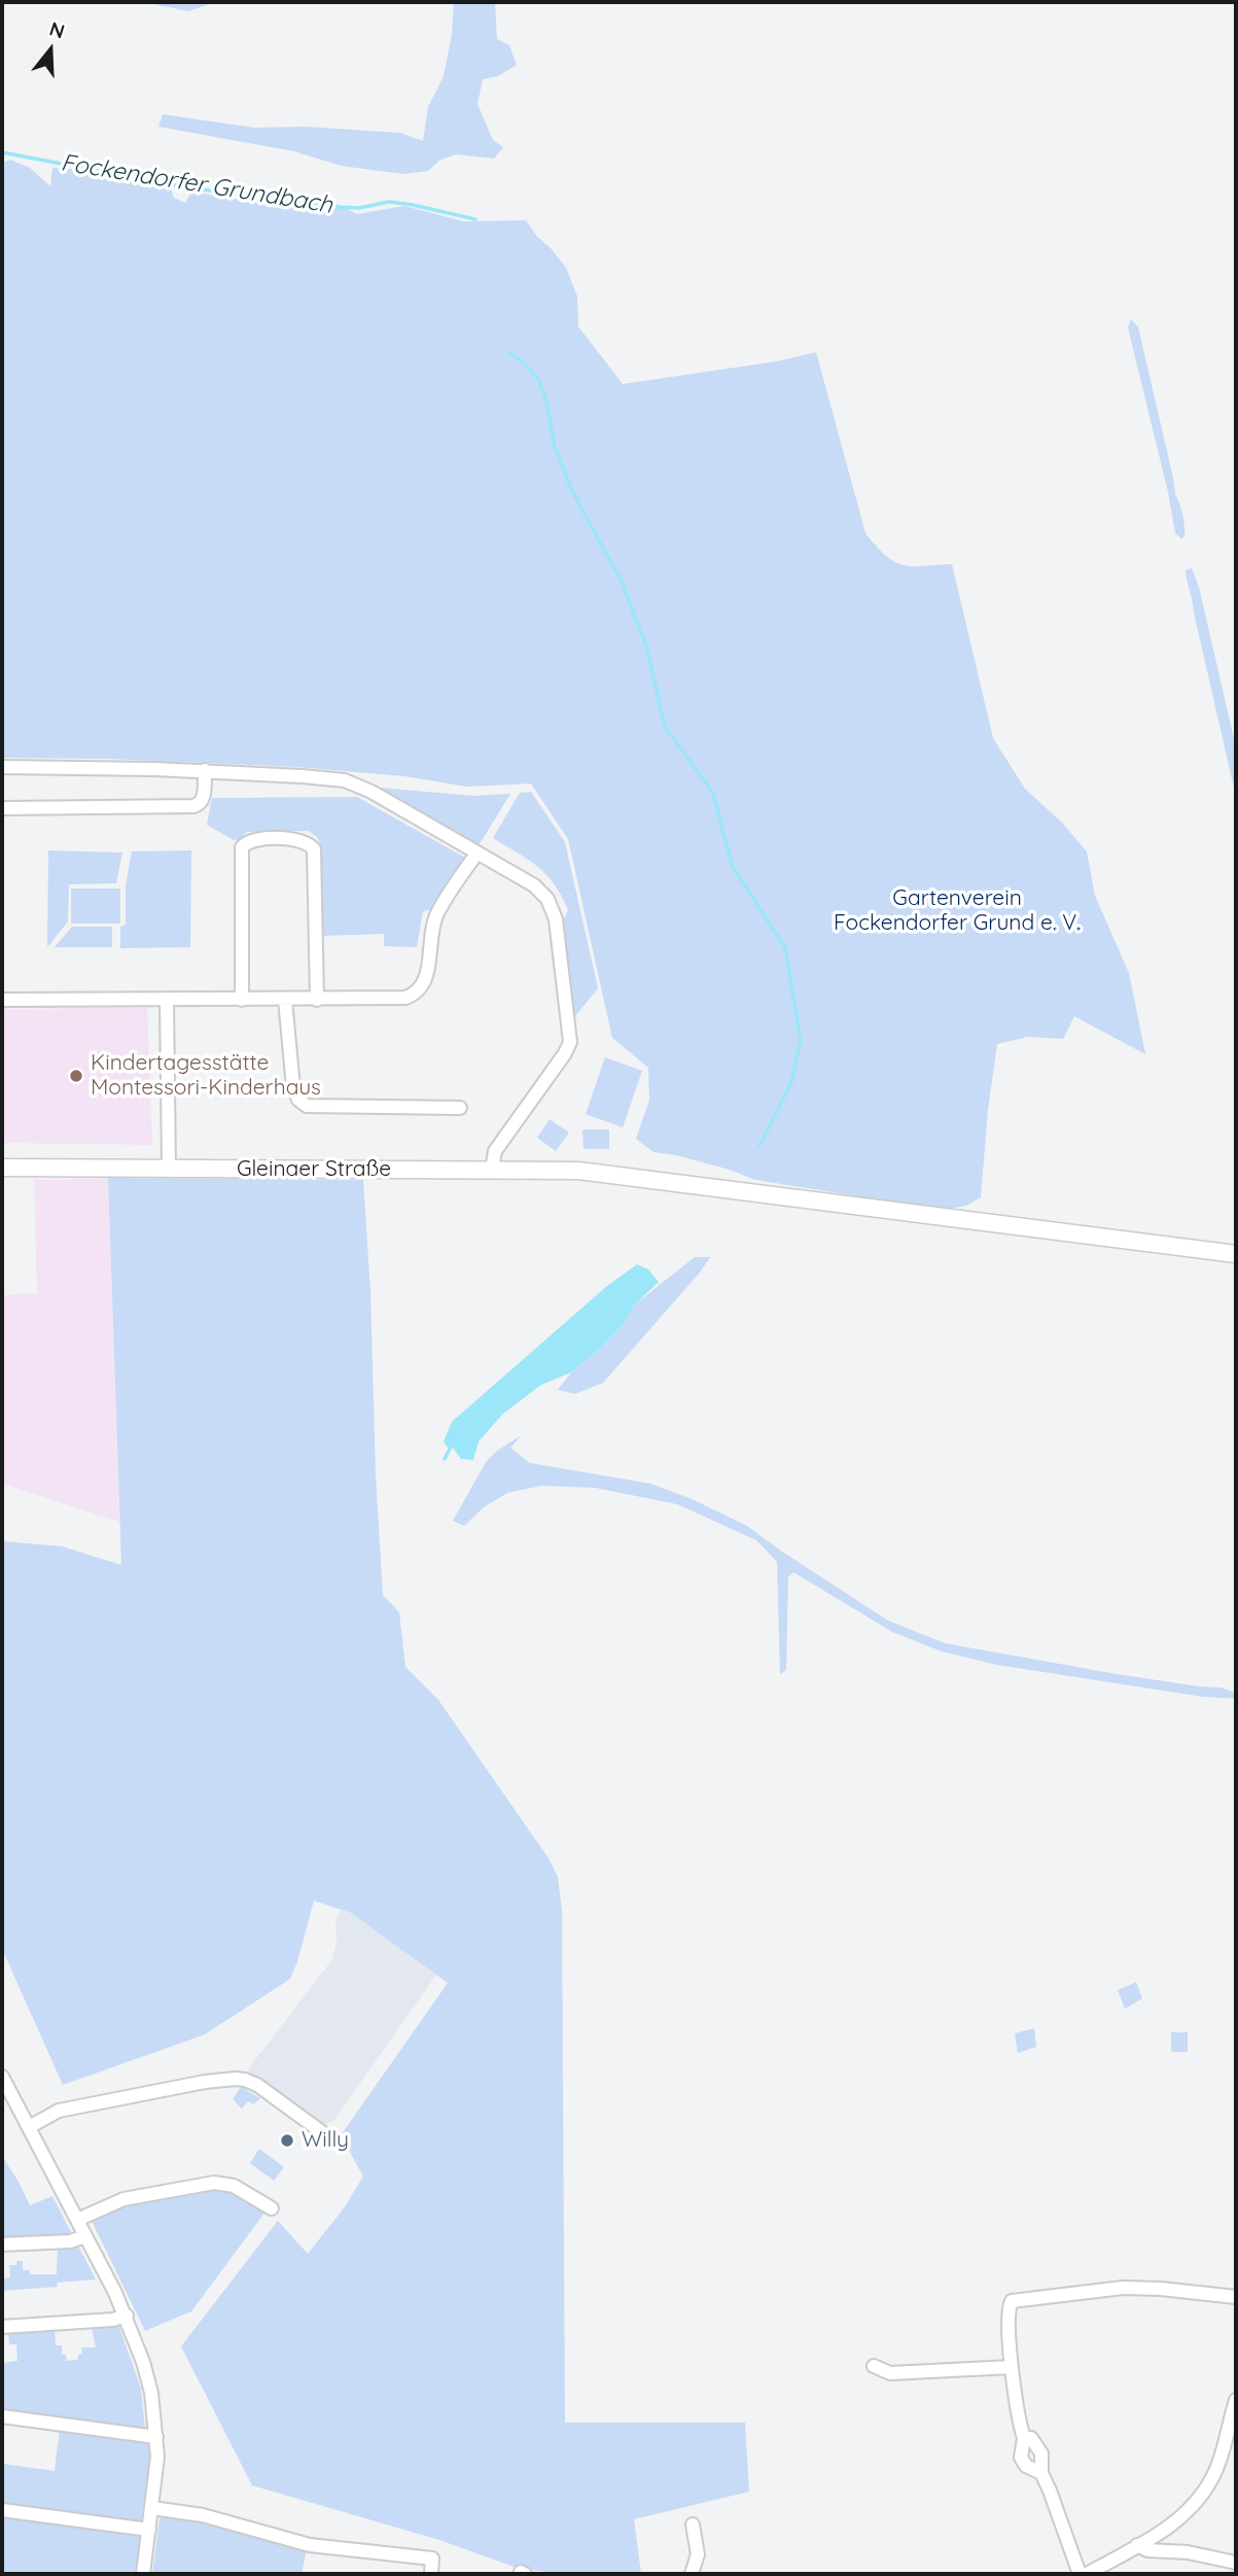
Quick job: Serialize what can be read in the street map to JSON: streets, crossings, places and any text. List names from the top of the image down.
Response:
{
  "streets": {
    "street": ["Gleinaer Straße"]
  },
  "water": ["Fockendorfer Grundbach"],
  "parks": ["Gartenverein Fockendorfer Grund e. V."],
  "places": ["Kindertagesstätte Montessori-Kinderhaus", "Willy"],
  "north": "top"
}
